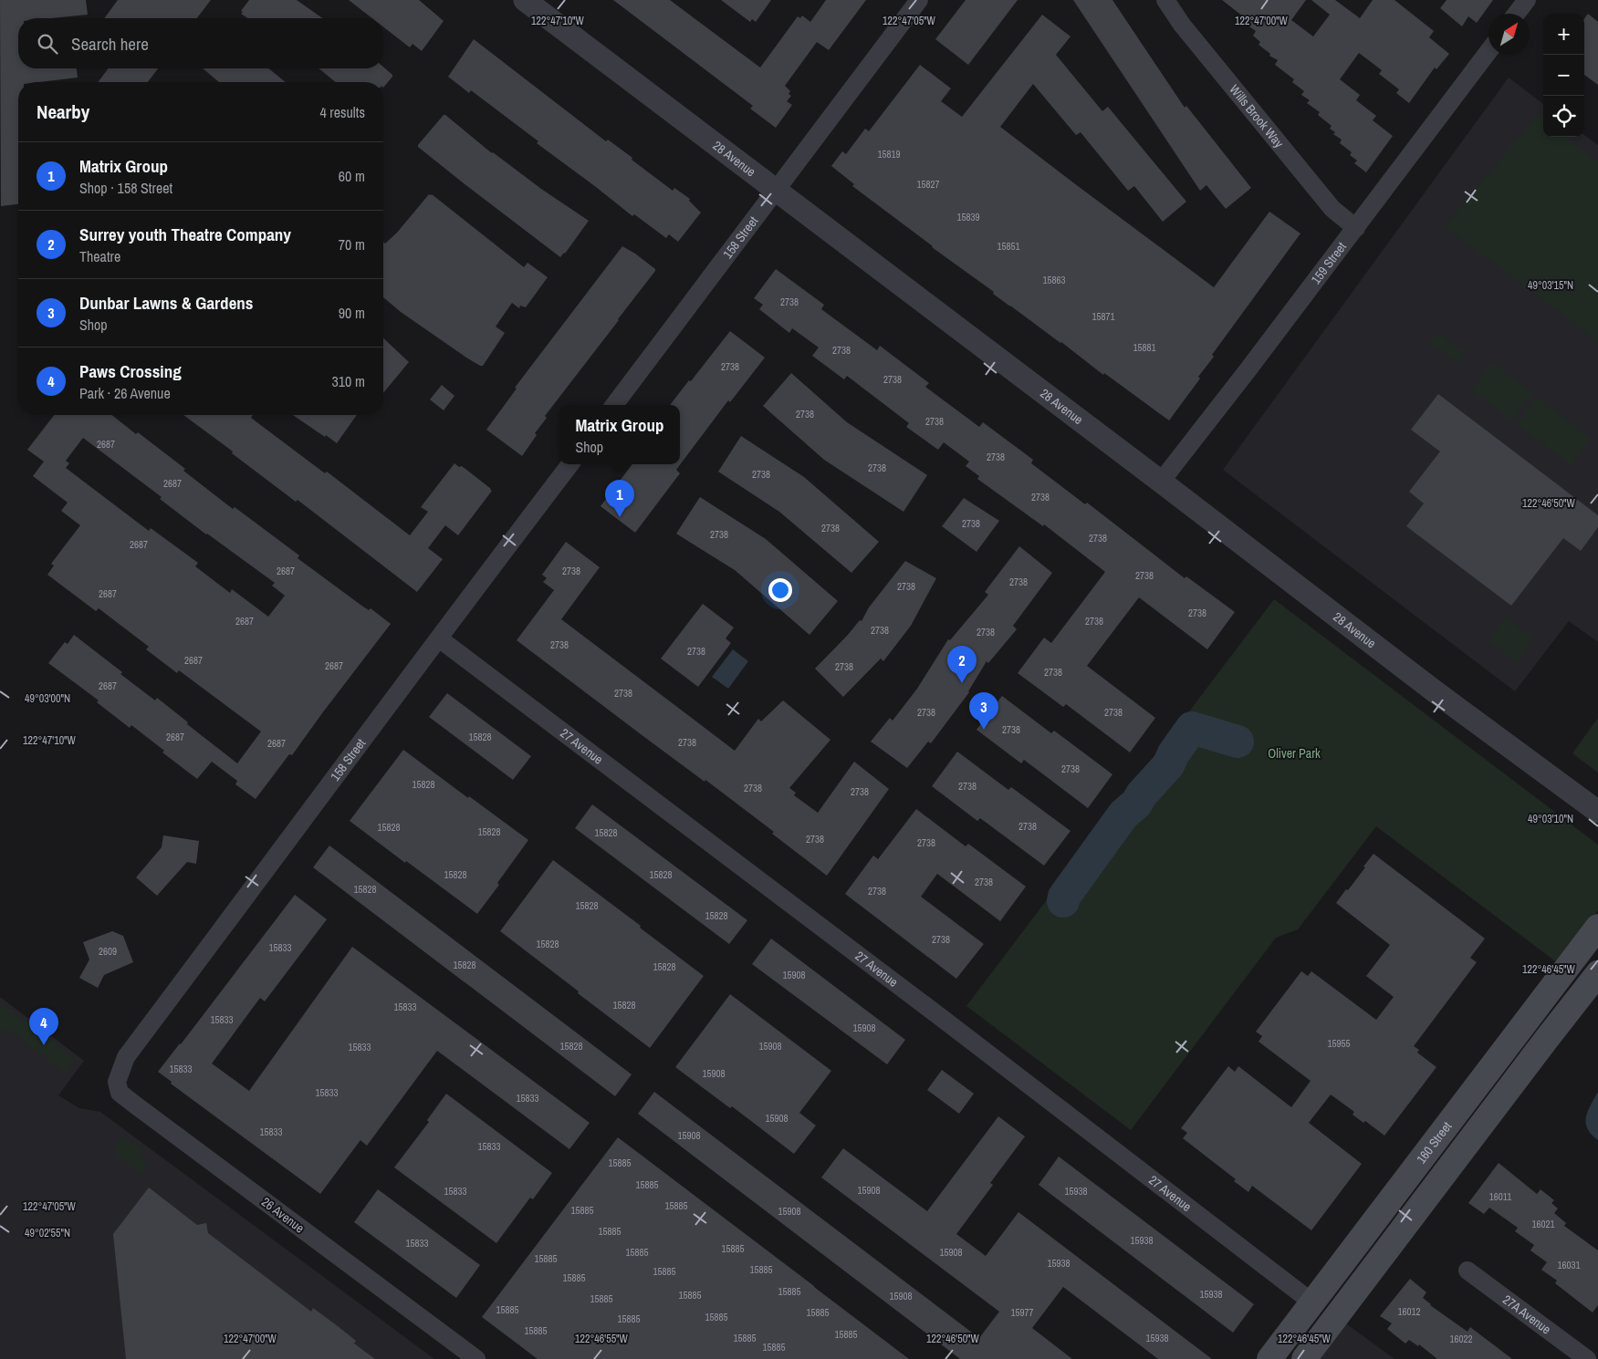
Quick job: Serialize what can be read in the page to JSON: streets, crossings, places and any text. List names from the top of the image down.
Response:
{
  "streets": {
    "main road": ["160 Street"],
    "street": [
      "Wills Brook Way",
      "28 Avenue",
      "158 Street",
      "159 Street",
      "27 Avenue",
      "26 Avenue",
      "27A Avenue"
    ]
  },
  "crossings": [
    ["Wills Brook Way", "159 Street"],
    ["28 Avenue", "158 Street"],
    ["28 Avenue", "159 Street"],
    ["158 Street", "27 Avenue"],
    ["158 Street", "26 Avenue"],
    ["27 Avenue", "160 Street"]
  ],
  "parks": ["Oliver Park"],
  "house_numbers": [
    "15819",
    "15827",
    "15839",
    "15851",
    "15863",
    "2738",
    "15871",
    "15881",
    "2738",
    "2738",
    "2738",
    "2738",
    "2738",
    "2687",
    "2738",
    "2738",
    "2738",
    "2687",
    "2738",
    "2738",
    "2738",
    "2738",
    "2738",
    "2687",
    "2687",
    "2738",
    "2738",
    "2738",
    "2738",
    "2687",
    "2738",
    "2687",
    "2738",
    "2738",
    "2738",
    "2738",
    "2738",
    "2687",
    "2687",
    "2738",
    "2738",
    "2687",
    "2738",
    "2738",
    "2738",
    "2738",
    "2687",
    "15828",
    "2738",
    "2687",
    "2738",
    "15828",
    "2738",
    "2738",
    "2738",
    "2738",
    "15828",
    "15828",
    "15828",
    "2738",
    "2738",
    "15828",
    "15828",
    "2738",
    "15828",
    "2738",
    "15828",
    "15828",
    "2738",
    "15828",
    "15833",
    "2609",
    "15828",
    "15828",
    "15908",
    "15828",
    "15833",
    "15833",
    "15908",
    "15955",
    "15828",
    "15908",
    "15833",
    "15833",
    "15908",
    "15833",
    "15833",
    "15908",
    "15833",
    "15908",
    "15833",
    "15885",
    "15885",
    "15908",
    "15833",
    "15938",
    "16011",
    "15885",
    "15885",
    "15908",
    "16021",
    "15885",
    "15938",
    "15833",
    "15885",
    "15885",
    "15908",
    "15885",
    "15938",
    "16031",
    "15885",
    "15885",
    "15885",
    "15885",
    "15938",
    "15885",
    "15908",
    "15885",
    "15885",
    "16012",
    "15885",
    "15977",
    "15885",
    "15885",
    "15885",
    "15885",
    "15885",
    "15938",
    "16022",
    "15885"
  ],
  "north": "top right",
  "page": {
    "map_buttons": ["+", "−"],
    "search": "Search here",
    "heading": ["Nearby", "4 results"],
    "list": [
      {
        "mark": "1",
        "name": "Matrix Group",
        "note": "Shop · 158 Street",
        "value": "60 m"
      },
      {
        "mark": "2",
        "name": "Surrey youth Theatre Company",
        "note": "Theatre",
        "value": "70 m"
      },
      {
        "mark": "3",
        "name": "Dunbar Lawns & Gardens",
        "note": "Shop",
        "value": "90 m"
      },
      {
        "mark": "4",
        "name": "Paws Crossing",
        "note": "Park · 26 Avenue",
        "value": "310 m"
      }
    ],
    "popup": ["Matrix Group", "Shop"],
    "pins": [
      "1",
      "2",
      "3",
      "4"
    ]
  },
  "coordinates": [
    "122°47'10\"W",
    "122°47'05\"W",
    "122°47'00\"W",
    "49°03'15\"N",
    "122°46'50\"W",
    "49°03'00\"N",
    "49°03'10\"N",
    "122°46'45\"W",
    "49°02'55\"N",
    "122°46'55\"W"
  ]
}
